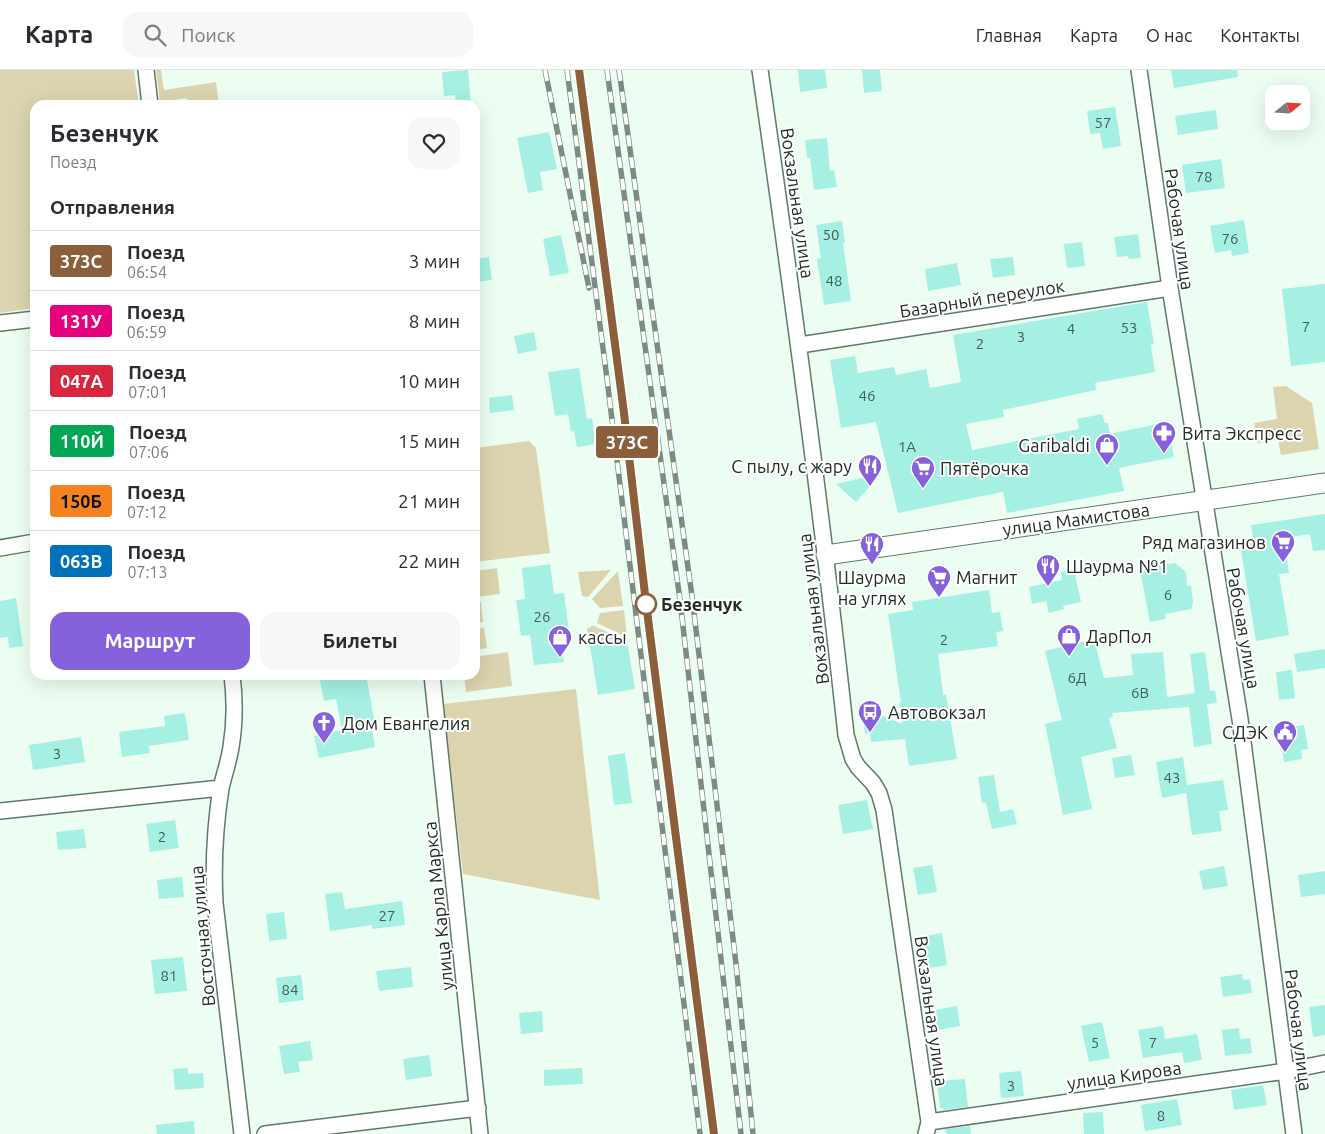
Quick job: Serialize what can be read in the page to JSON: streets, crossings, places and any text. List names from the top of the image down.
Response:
{
  "streets": {
    "street": [
      "Вокзальная улица",
      "Рабочая улица",
      "Базарный переулок",
      "улица Мамистова",
      "улица Карла Маркса",
      "Восточная улица",
      "улица Кирова"
    ]
  },
  "crossings": [
    ["Вокзальная улица", "Базарный переулок"],
    ["Вокзальная улица", "улица Мамистова"],
    ["Вокзальная улица", "улица Кирова"],
    ["Рабочая улица", "Базарный переулок"],
    ["Рабочая улица", "улица Мамистова"],
    ["Рабочая улица", "улица Кирова"]
  ],
  "places": {
    "pharmacy": ["Вита Экспресс"],
    "shop": ["Garibaldi", "ДарПол", "кассы"],
    "restaurant": ["С пылу, с жару", "Шаурма на углях", "Шаурма №1"],
    "supermarket": ["Пятёрочка", "Ряд магазинов", "Магнит"],
    "other": ["Безенчук"],
    "bus stop": ["Автовокзал"],
    "church": ["Дом Евангелия"],
    "public building": ["СДЭК"]
  },
  "house_numbers": [
    "57",
    "78",
    "50",
    "76",
    "48",
    "7",
    "53",
    "4",
    "3",
    "2",
    "46",
    "1А",
    "6",
    "26",
    "2",
    "6Д",
    "6В",
    "3",
    "43",
    "2",
    "27",
    "81",
    "84",
    "5",
    "7",
    "3",
    "8"
  ],
  "north": "right",
  "page": {
    "header": "Карта",
    "search": "Поиск",
    "nav": [
      "Главная",
      "Карта",
      "О нас",
      "Контакты"
    ],
    "on_map": "373C",
    "heading": [
      ["Безенчук", "Поезд"],
      "Отправления"
    ],
    "list": [
      {
        "mark": "373C",
        "name": "Поезд",
        "note": "06:54",
        "value": "3 мин"
      },
      {
        "mark": "131У",
        "name": "Поезд",
        "note": "06:59",
        "value": "8 мин"
      },
      {
        "mark": "047А",
        "name": "Поезд",
        "note": "07:01",
        "value": "10 мин"
      },
      {
        "mark": "110Й",
        "name": "Поезд",
        "note": "07:06",
        "value": "15 мин"
      },
      {
        "mark": "150Б",
        "name": "Поезд",
        "note": "07:12",
        "value": "21 мин"
      },
      {
        "mark": "063В",
        "name": "Поезд",
        "note": "07:13",
        "value": "22 мин"
      }
    ],
    "buttons": ["Маршрут", "Билеты"]
  }
}
